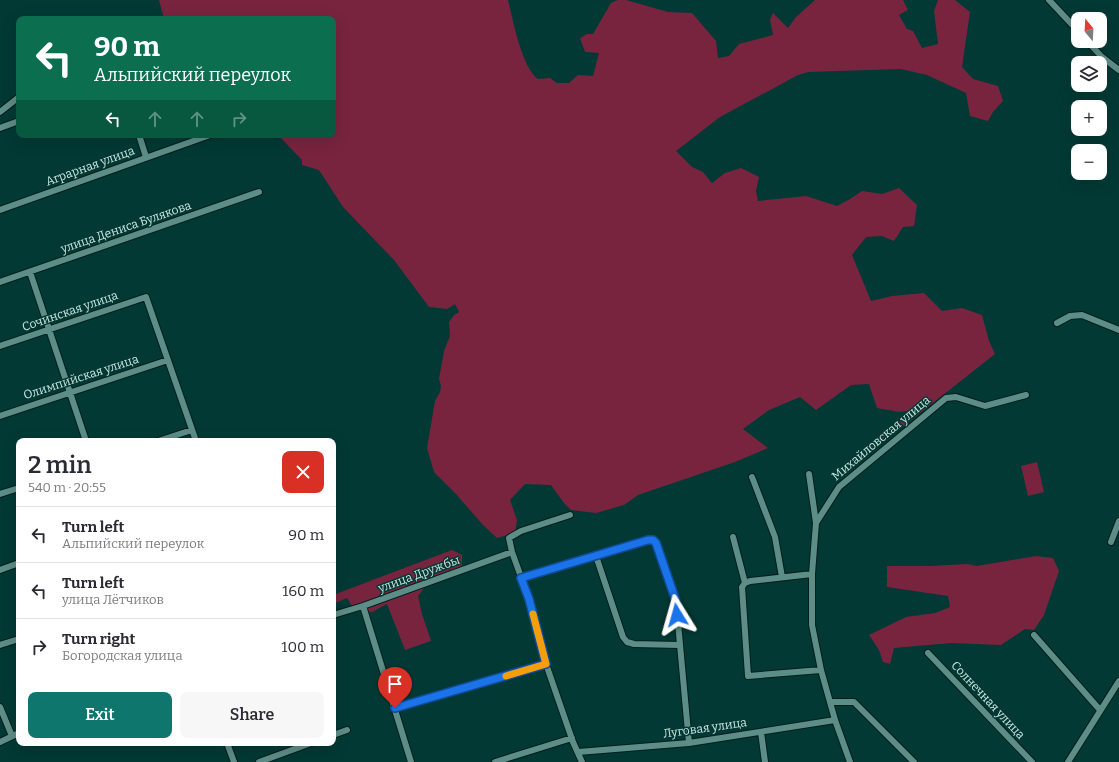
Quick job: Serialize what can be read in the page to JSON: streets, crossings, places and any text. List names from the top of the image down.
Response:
{
  "streets": {
    "street": [
      "Аграрная улица",
      "улица Дениса Булякова",
      "Сочинская улица",
      "Олимпийская улица",
      "Михайловская улица",
      "улица Дружбы",
      "Солнечная улица",
      "Луговая улица"
    ]
  },
  "crossings": [
    ["Сочинская улица", "Олимпийская улица"],
    ["Михайловская улица", "Луговая улица"]
  ],
  "north": "top",
  "page": {
    "map_buttons": ["+", "−"],
    "turn": ["90 m", "Альпийский переулок"],
    "heading": ["2 min", "540 m · 20:55"],
    "list": [
      {
        "name": "Turn left",
        "note": "Альпийский переулок",
        "value": "90 m"
      },
      {
        "name": "Turn left",
        "note": "улица Лётчиков",
        "value": "160 m"
      },
      {
        "name": "Turn right",
        "note": "Богородская улица",
        "value": "100 m"
      }
    ],
    "buttons": ["Exit", "Share"]
  }
}
